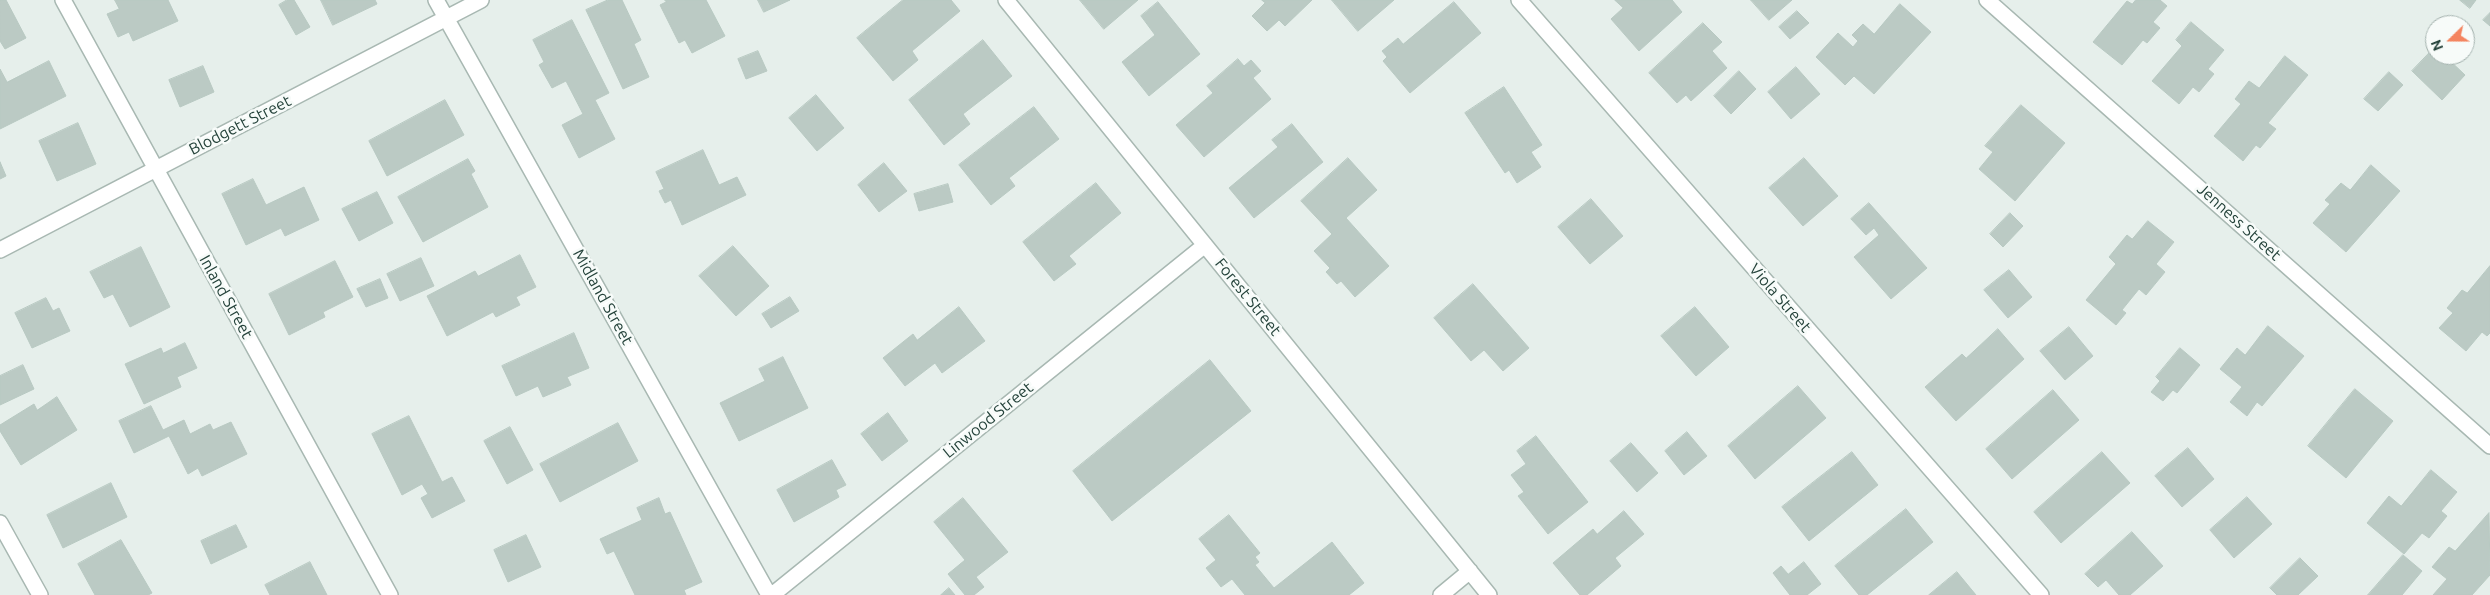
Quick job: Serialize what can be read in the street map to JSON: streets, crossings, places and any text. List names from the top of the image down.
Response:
{
  "streets": {
    "street": [
      "Blodgett Street",
      "Jenness Street",
      "Inland Street",
      "Midland Street",
      "Forest Street",
      "Viola Street",
      "Linwood Street"
    ]
  },
  "crossings": [
    ["Blodgett Street", "Inland Street"],
    ["Blodgett Street", "Midland Street"],
    ["Midland Street", "Linwood Street"],
    ["Forest Street", "Linwood Street"]
  ],
  "north": "left"
}
